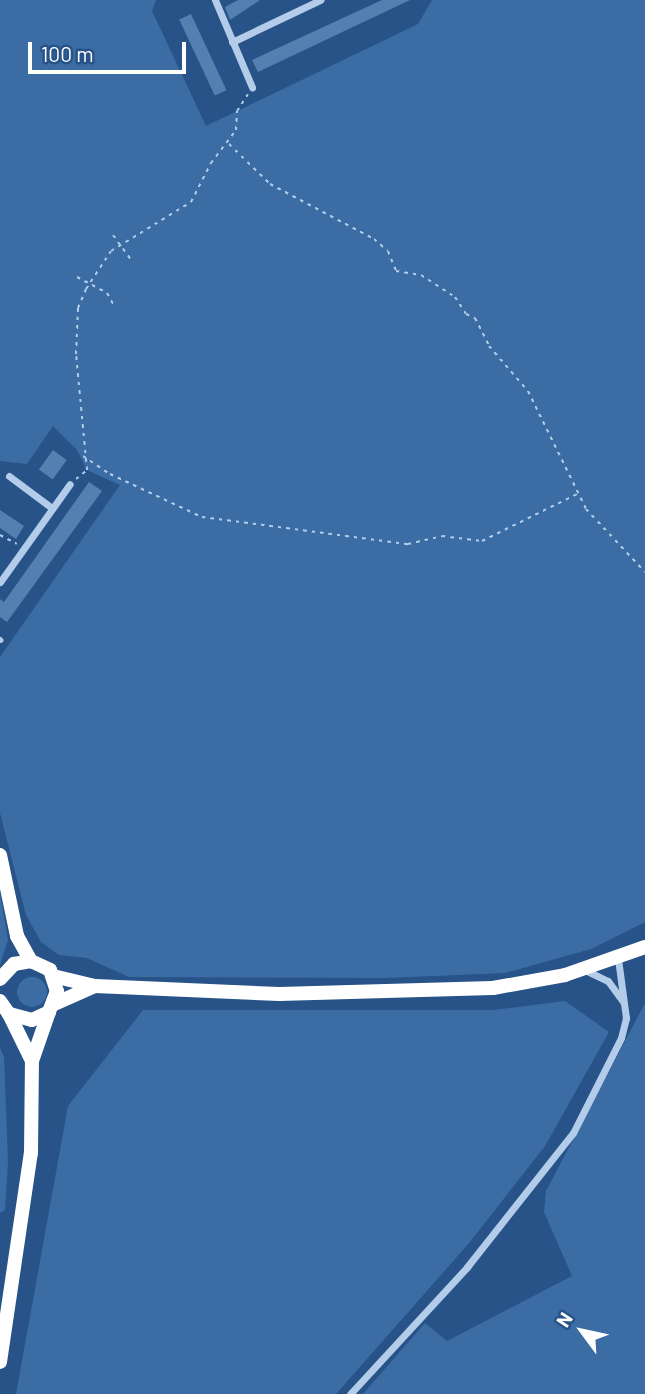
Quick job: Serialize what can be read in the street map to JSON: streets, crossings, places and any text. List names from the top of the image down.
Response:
{
  "scale_bar": "100 m",
  "north": "top left"
}
